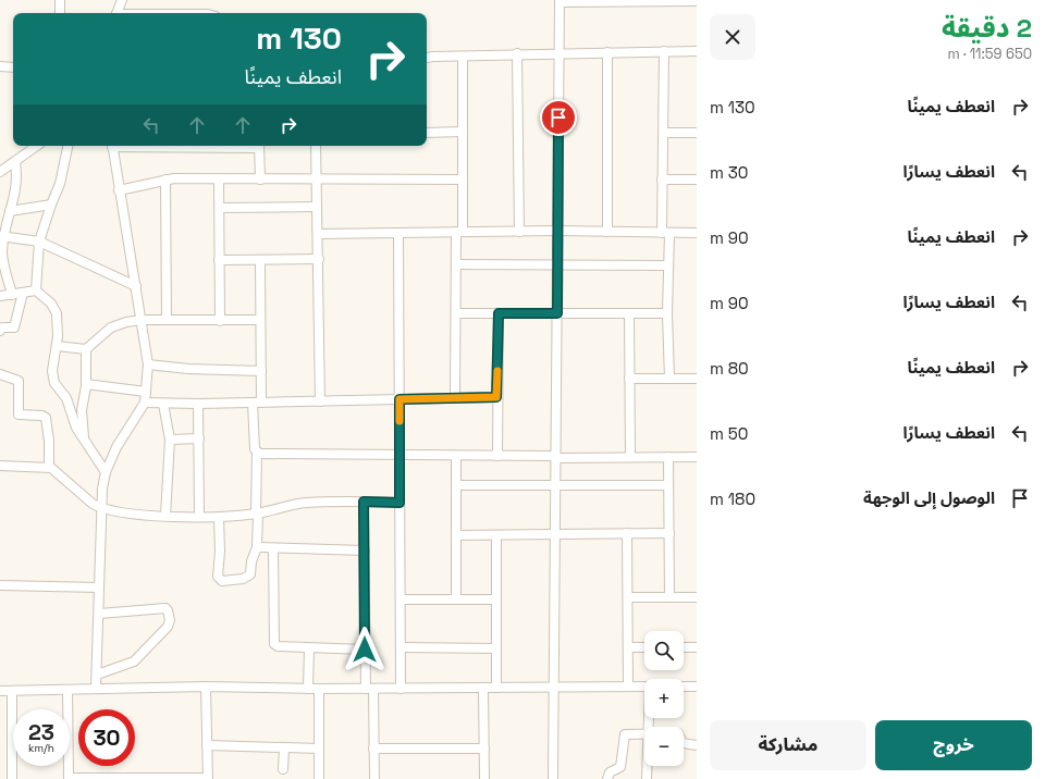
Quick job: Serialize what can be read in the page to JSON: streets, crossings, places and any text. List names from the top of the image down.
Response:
{
  "page": {
    "heading": ["2 دقيقة", "650 m · 11:59"],
    "turn": ["130 m", "انعطف يمينًا"],
    "list": [
      {
        "name": "انعطف يمينًا",
        "value": "130 m"
      },
      {
        "name": "انعطف يسارًا",
        "value": "30 m"
      },
      {
        "name": "انعطف يمينًا",
        "value": "90 m"
      },
      {
        "name": "انعطف يسارًا",
        "value": "90 m"
      },
      {
        "name": "انعطف يمينًا",
        "value": "80 m"
      },
      {
        "name": "انعطف يسارًا",
        "value": "50 m"
      },
      {
        "name": "الوصول إلى الوجهة",
        "value": "180 m"
      }
    ],
    "map_buttons": ["+", "−"],
    "speed": "23 km/h",
    "limit": "30",
    "buttons": ["خروج", "مشاركة"]
  }
}
